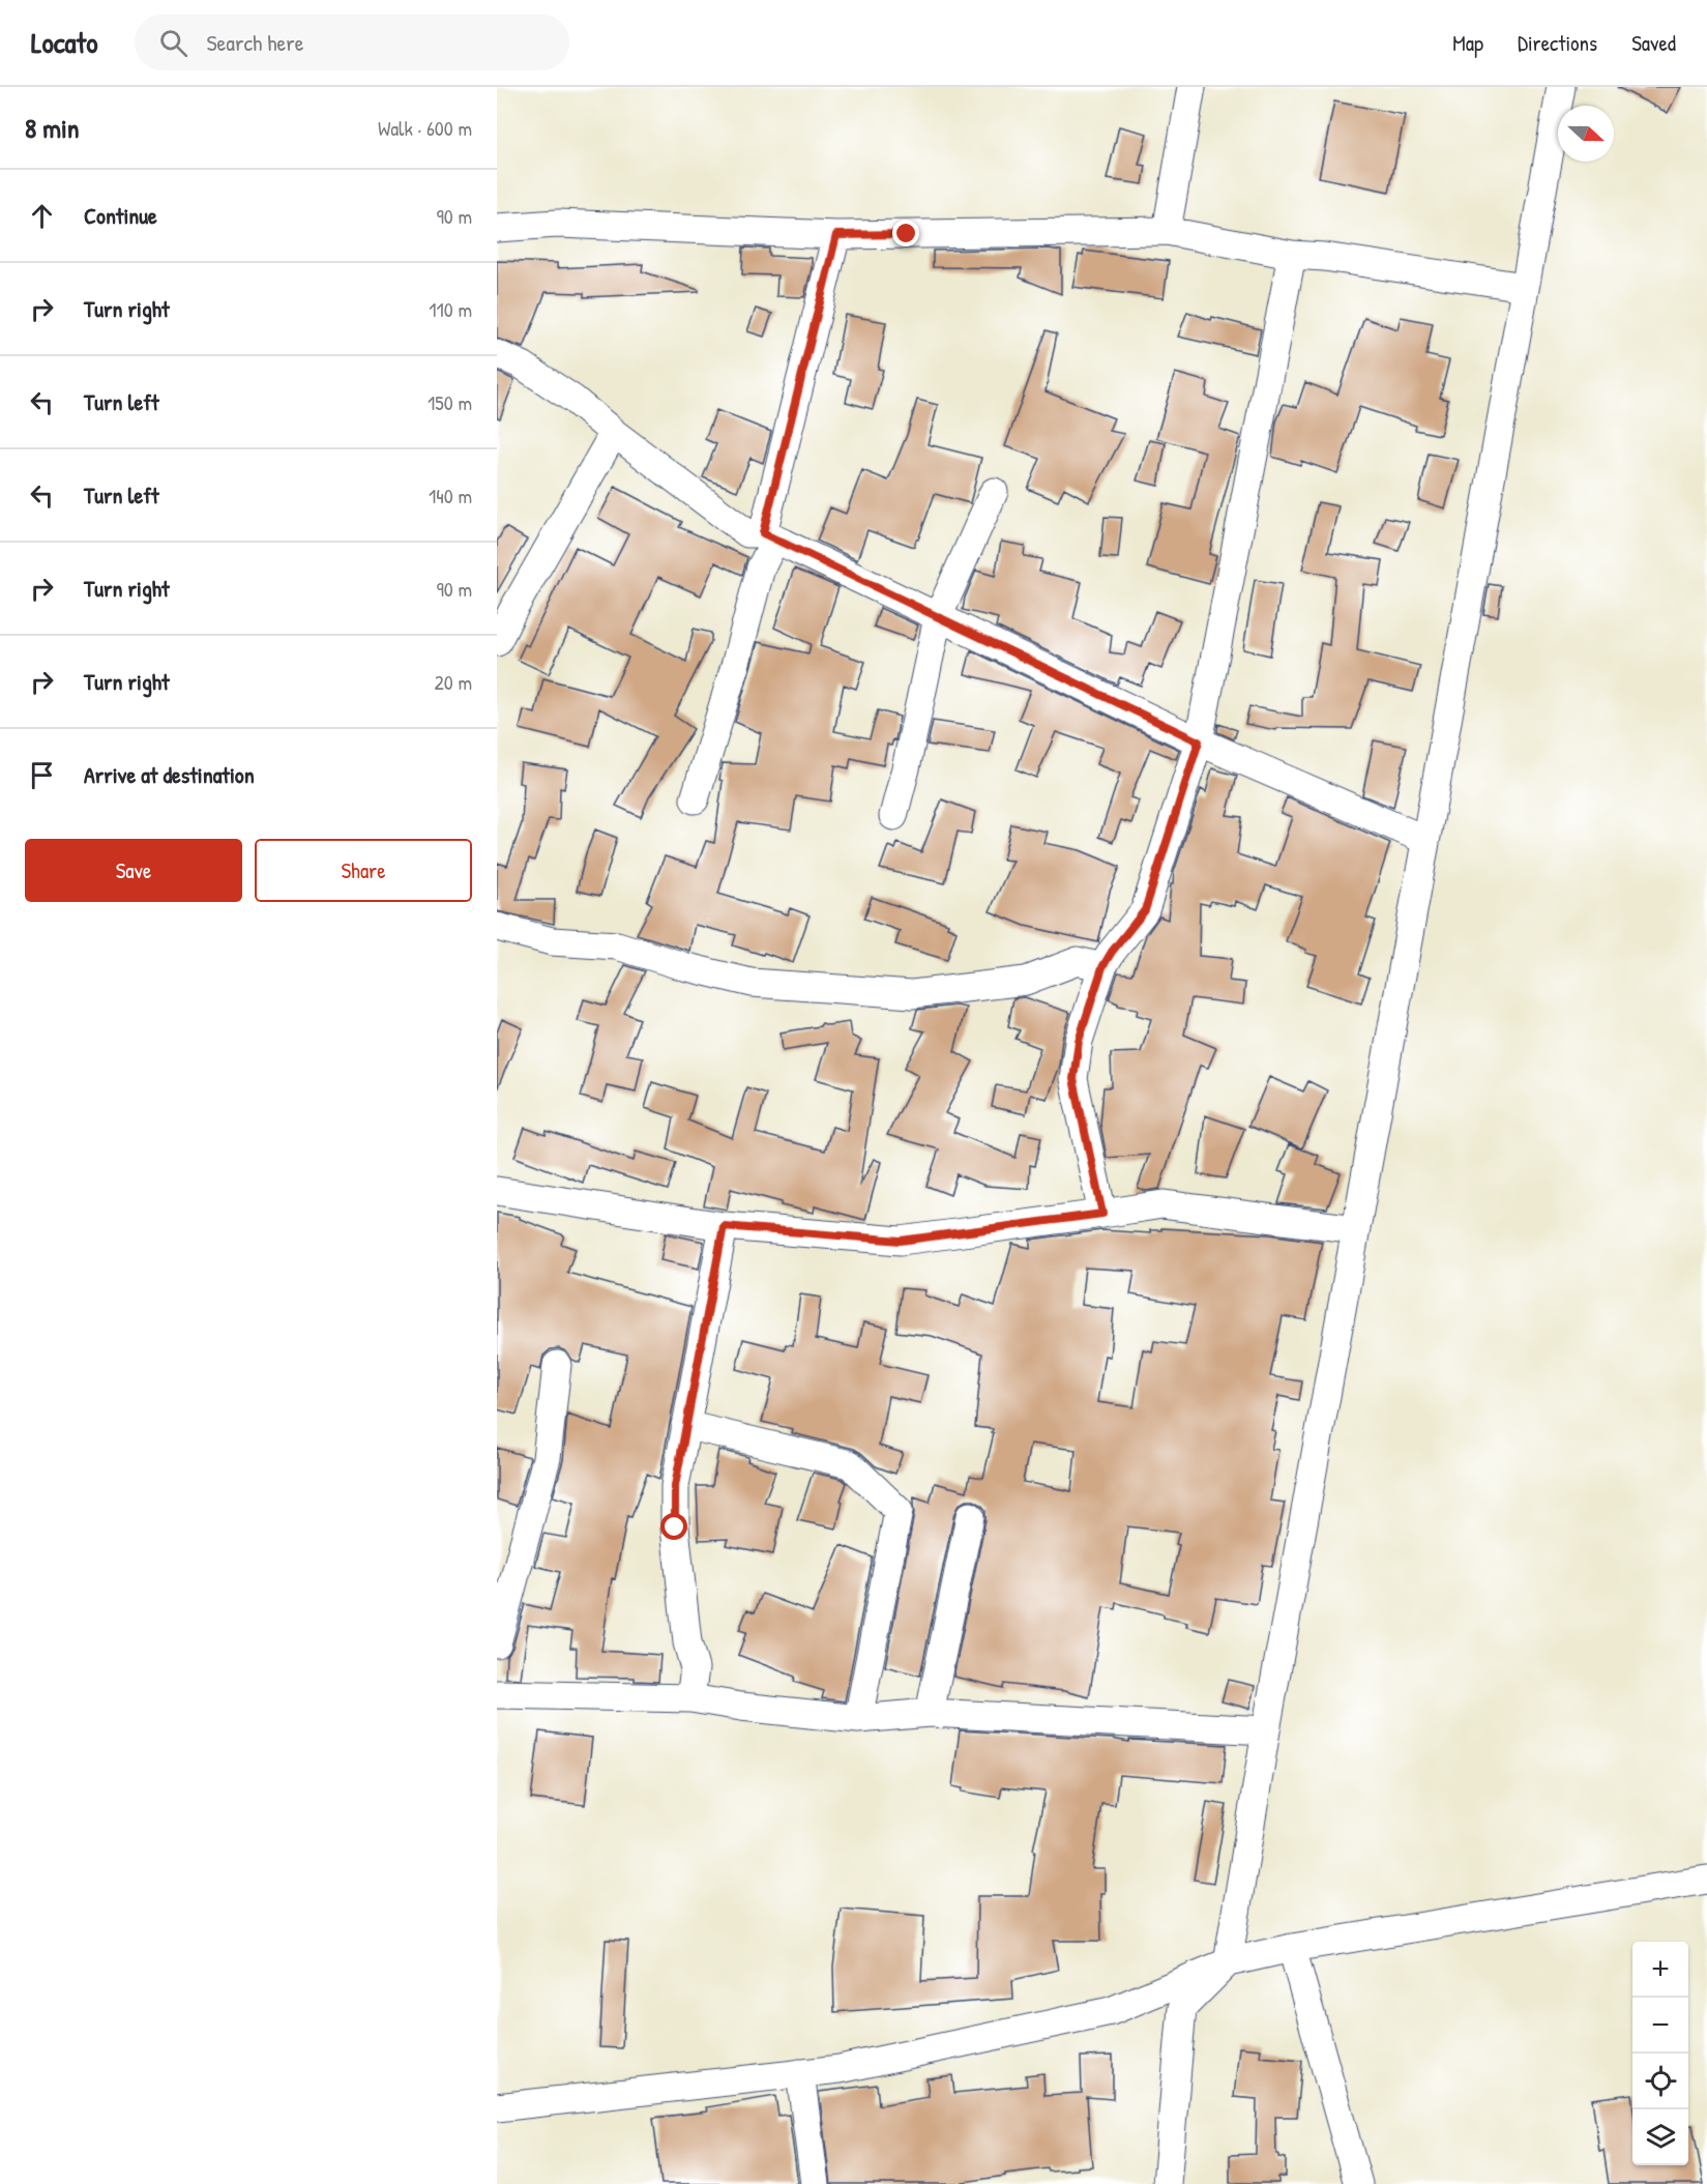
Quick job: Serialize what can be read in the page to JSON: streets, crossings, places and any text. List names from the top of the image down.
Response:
{
  "north": "right",
  "page": {
    "header": "Locato",
    "search": "Search here",
    "nav": ["Map", "Directions", "Saved"],
    "heading": ["8 min", "Walk · 600 m"],
    "list": [
      ["Continue", "90 m"],
      ["Turn right", "110 m"],
      ["Turn left", "150 m"],
      ["Turn left", "140 m"],
      ["Turn right", "90 m"],
      ["Turn right", "20 m"],
      "Arrive at destination"
    ],
    "buttons": ["Save", "Share"],
    "map_buttons": ["+", "−"]
  }
}
